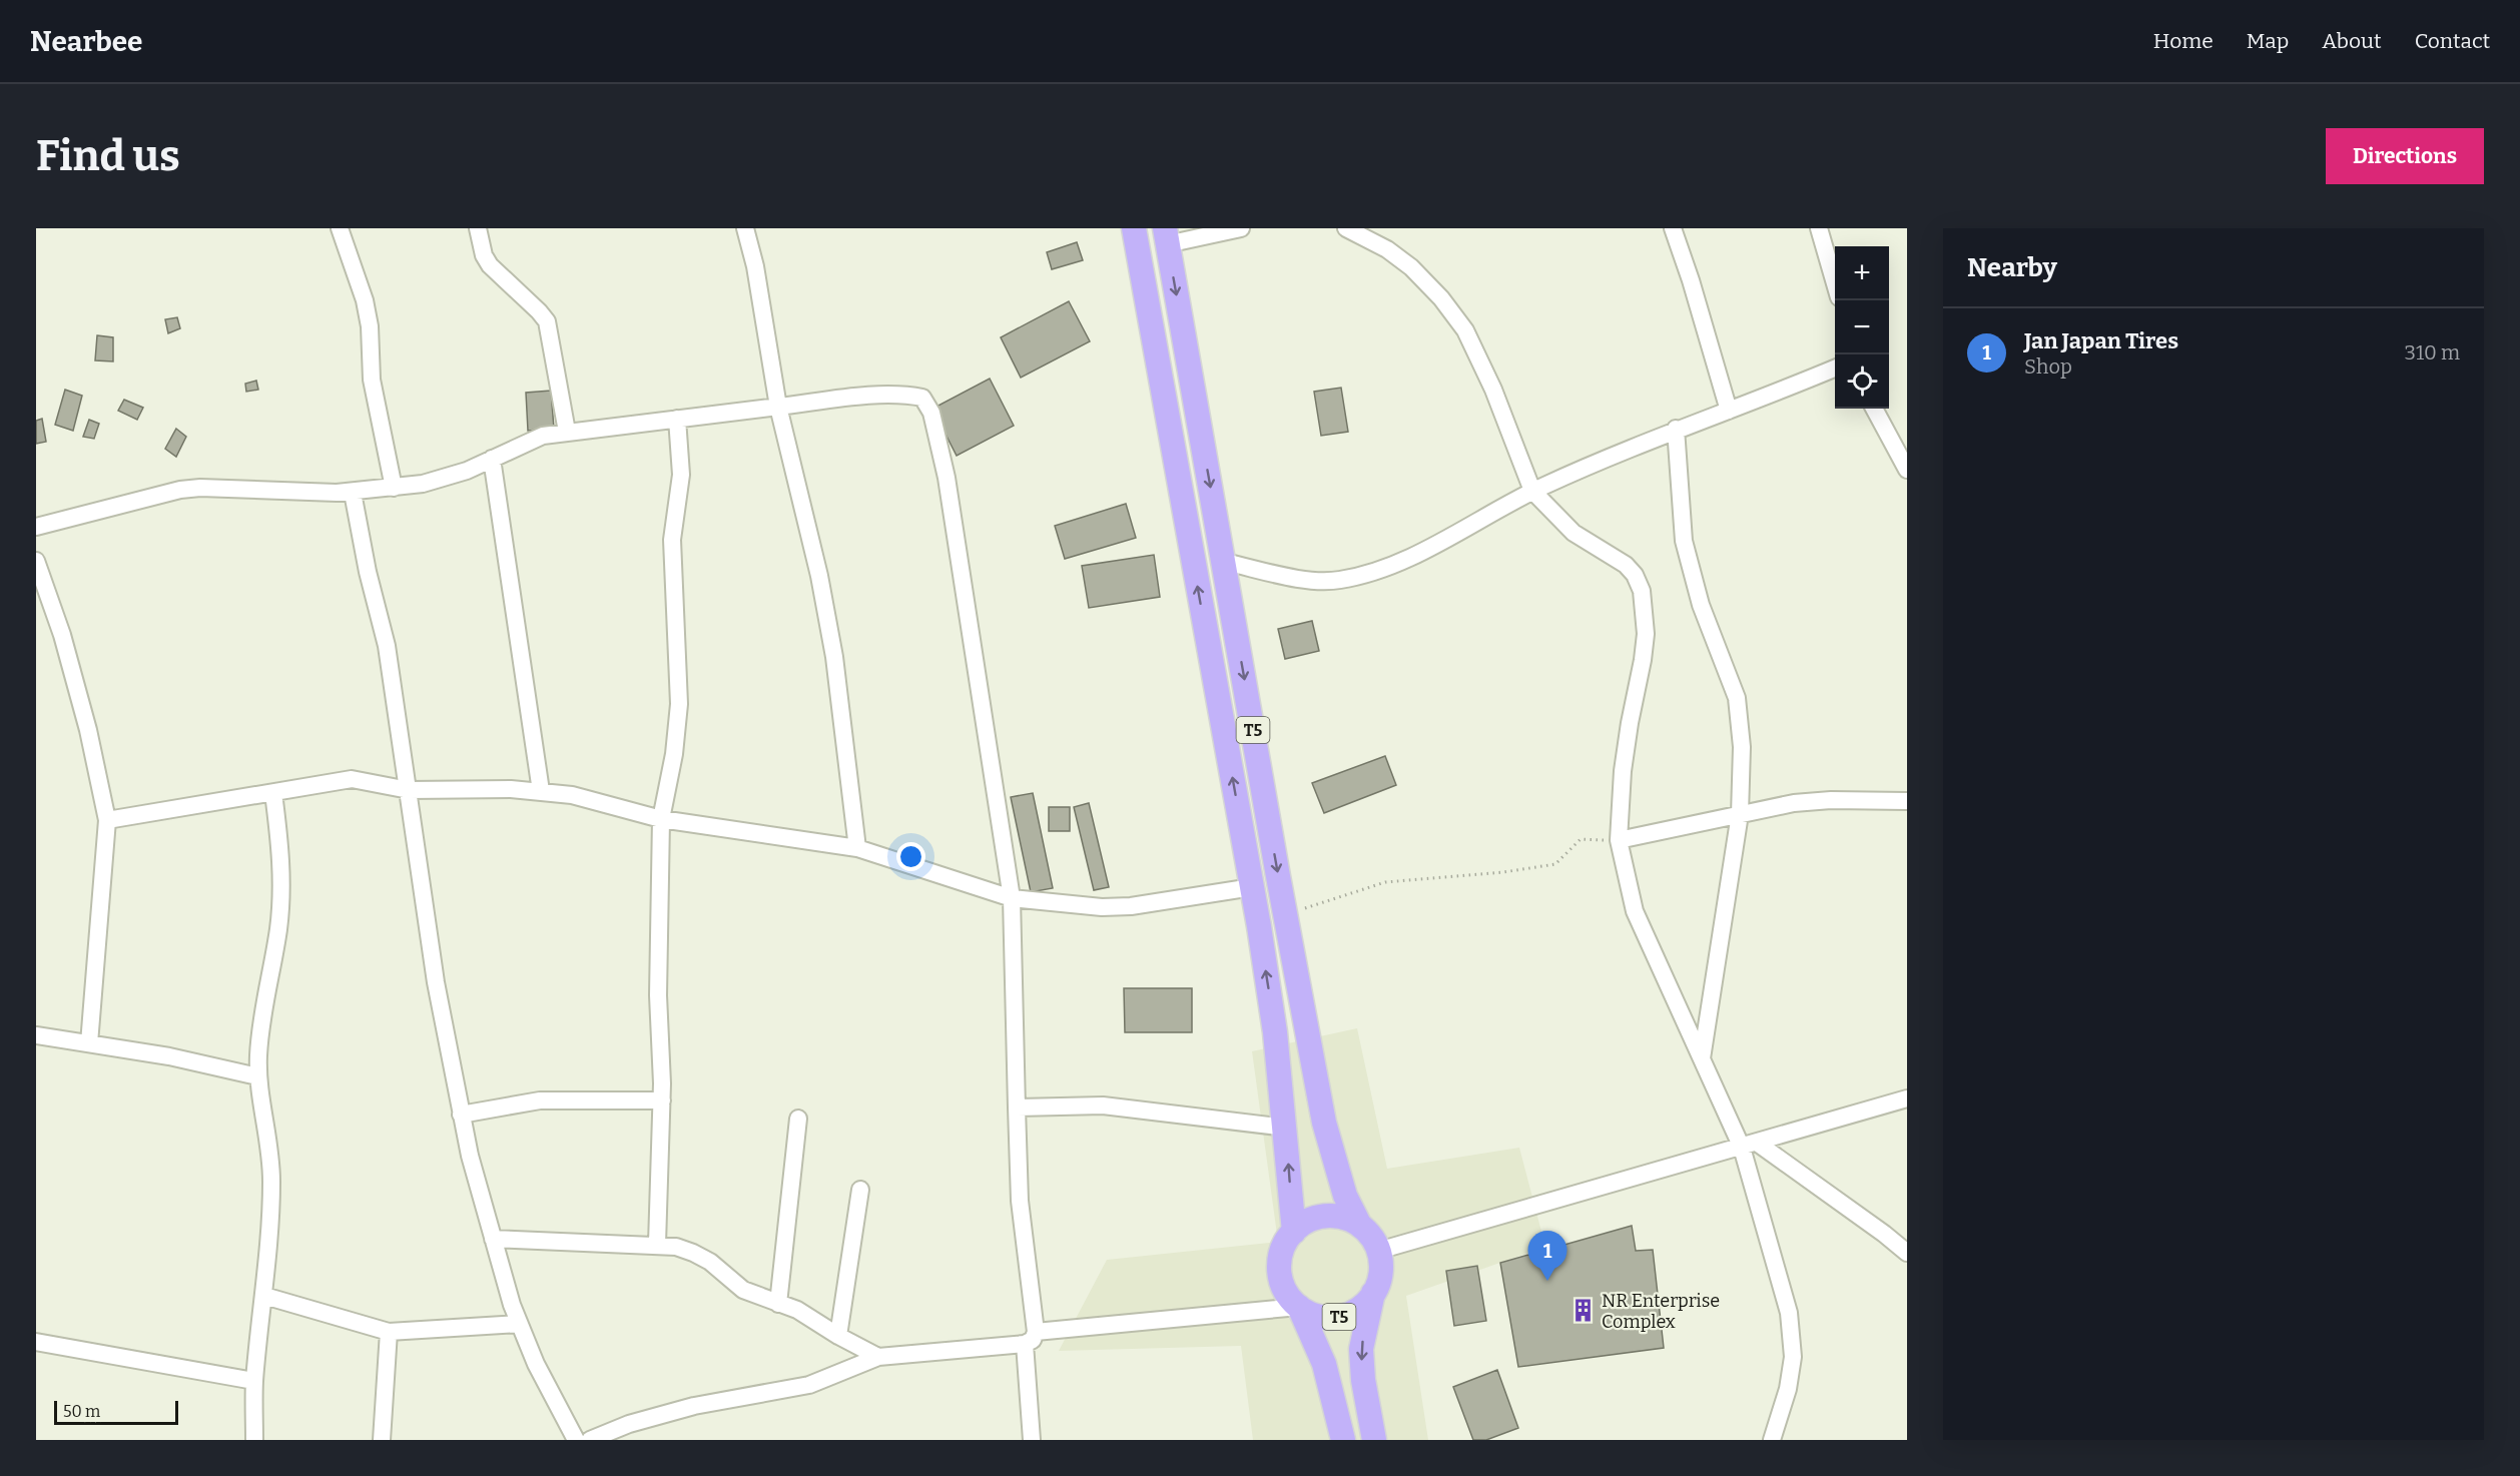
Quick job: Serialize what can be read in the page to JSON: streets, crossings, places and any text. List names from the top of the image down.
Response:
{
  "streets": {
    "highway": ["T5"]
  },
  "places": {
    "building": ["NR Enterprise Complex"]
  },
  "scale_bar": "50 m",
  "page": {
    "header": "Nearbee",
    "nav": [
      "Home",
      "Map",
      "About",
      "Contact"
    ],
    "buttons": "Directions",
    "title": "Find us",
    "heading": "Nearby",
    "map_buttons": ["+", "−"],
    "list": [
      {
        "mark": "1",
        "name": "Jan Japan Tires",
        "note": "Shop",
        "value": "310 m"
      }
    ],
    "pins": "1",
    "scale": "50 m"
  }
}
